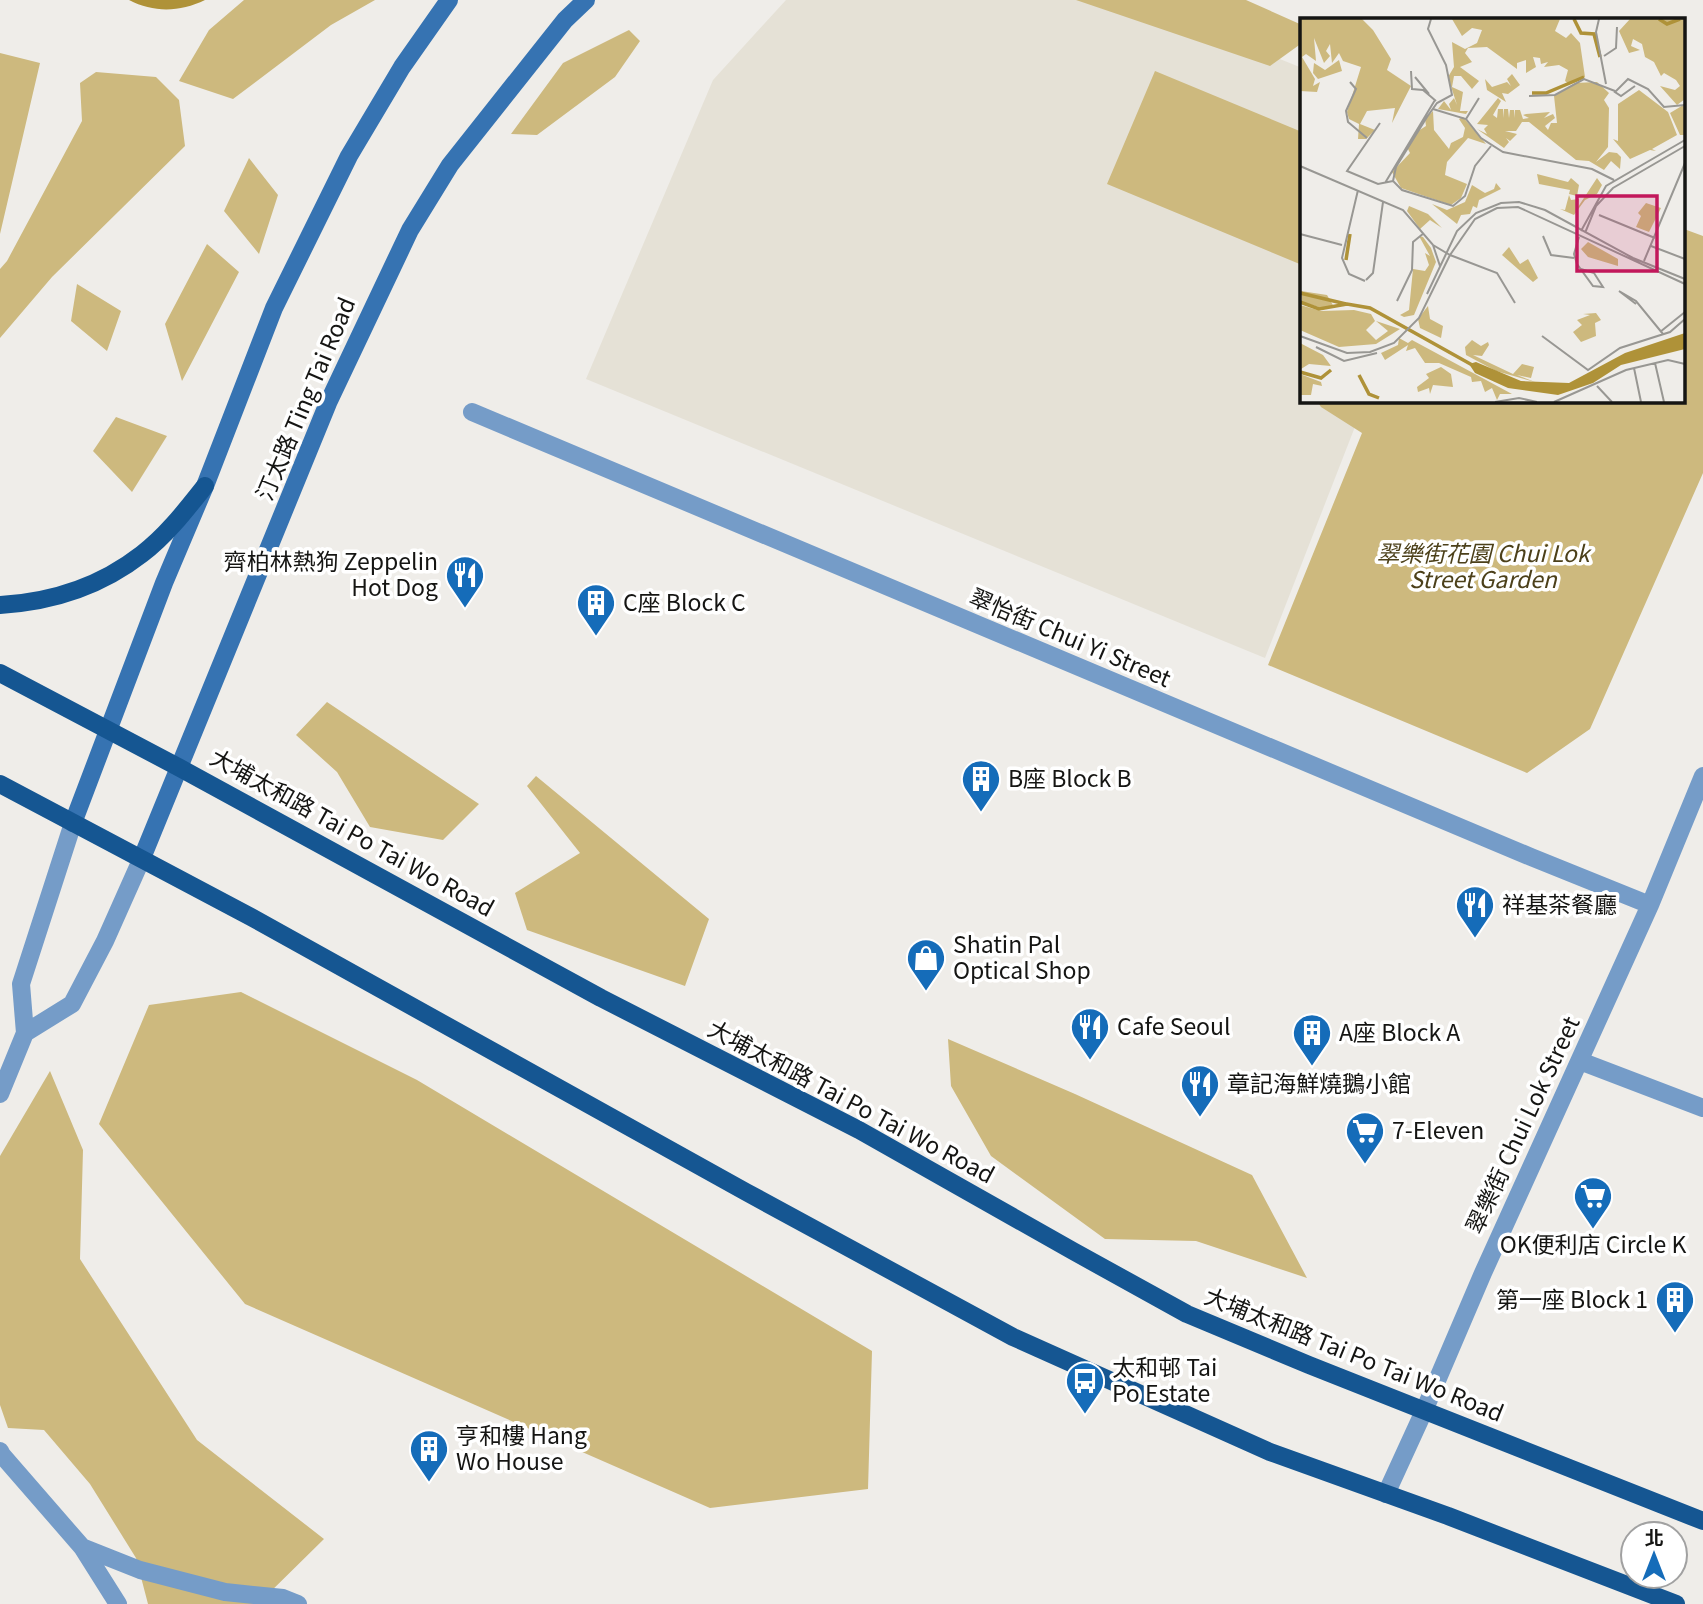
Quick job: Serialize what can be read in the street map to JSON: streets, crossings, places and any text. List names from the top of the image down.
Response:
{
  "streets": {
    "main road": ["汀太路 Ting Tai Road", "大埔太和路 Tai Po Tai Wo Road"],
    "street": ["翠怡街 Chui Yi Street", "翠樂街 Chui Lok Street"]
  },
  "crossings": [
    ["汀太路 Ting Tai Road", "大埔太和路 Tai Po Tai Wo Road"],
    ["翠怡街 Chui Yi Street", "翠樂街 Chui Lok Street"],
    ["大埔太和路 Tai Po Tai Wo Road", "翠樂街 Chui Lok Street"]
  ],
  "parks": ["翠樂街花園 Chui Lok Street Garden"],
  "places": {
    "restaurant": [
      "齊柏林熱狗 Zeppelin Hot Dog",
      "祥基茶餐廳",
      "Cafe Seoul",
      "章記海鮮燒鵝小館"
    ],
    "building": [
      "C座 Block C",
      "B座 Block B",
      "A座 Block A",
      "第一座 Block 1",
      "亨和樓 Hang Wo House"
    ],
    "shop": ["Shatin Pal Optical Shop"],
    "supermarket": ["7-Eleven", "OK便利店 Circle K"],
    "bus stop": ["太和邨 Tai Po Estate"]
  },
  "north": "top"
}
